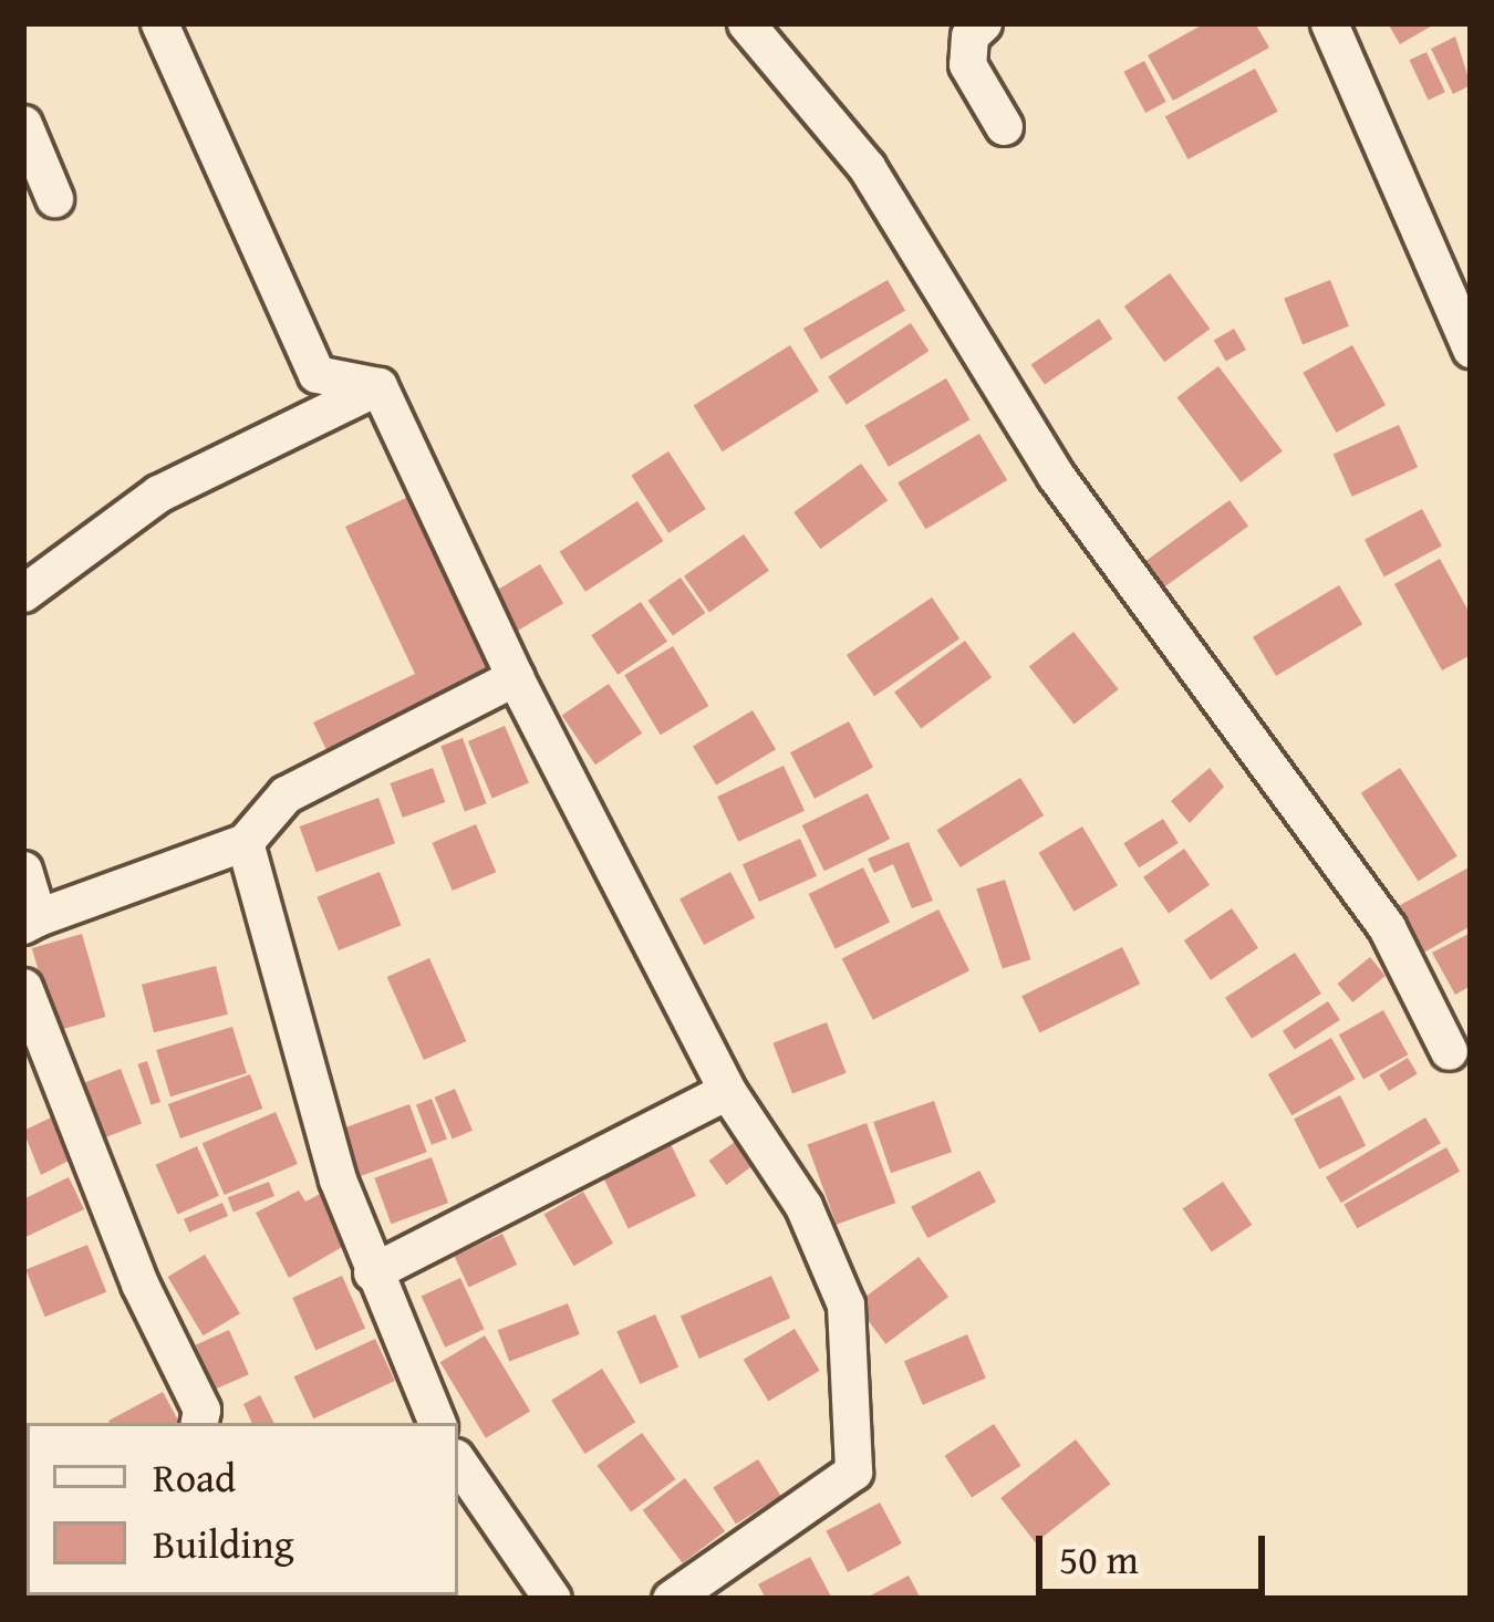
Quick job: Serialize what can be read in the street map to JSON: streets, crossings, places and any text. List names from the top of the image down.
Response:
{
  "legend": ["Road", "Building"],
  "scale_bar": "50 m"
}
